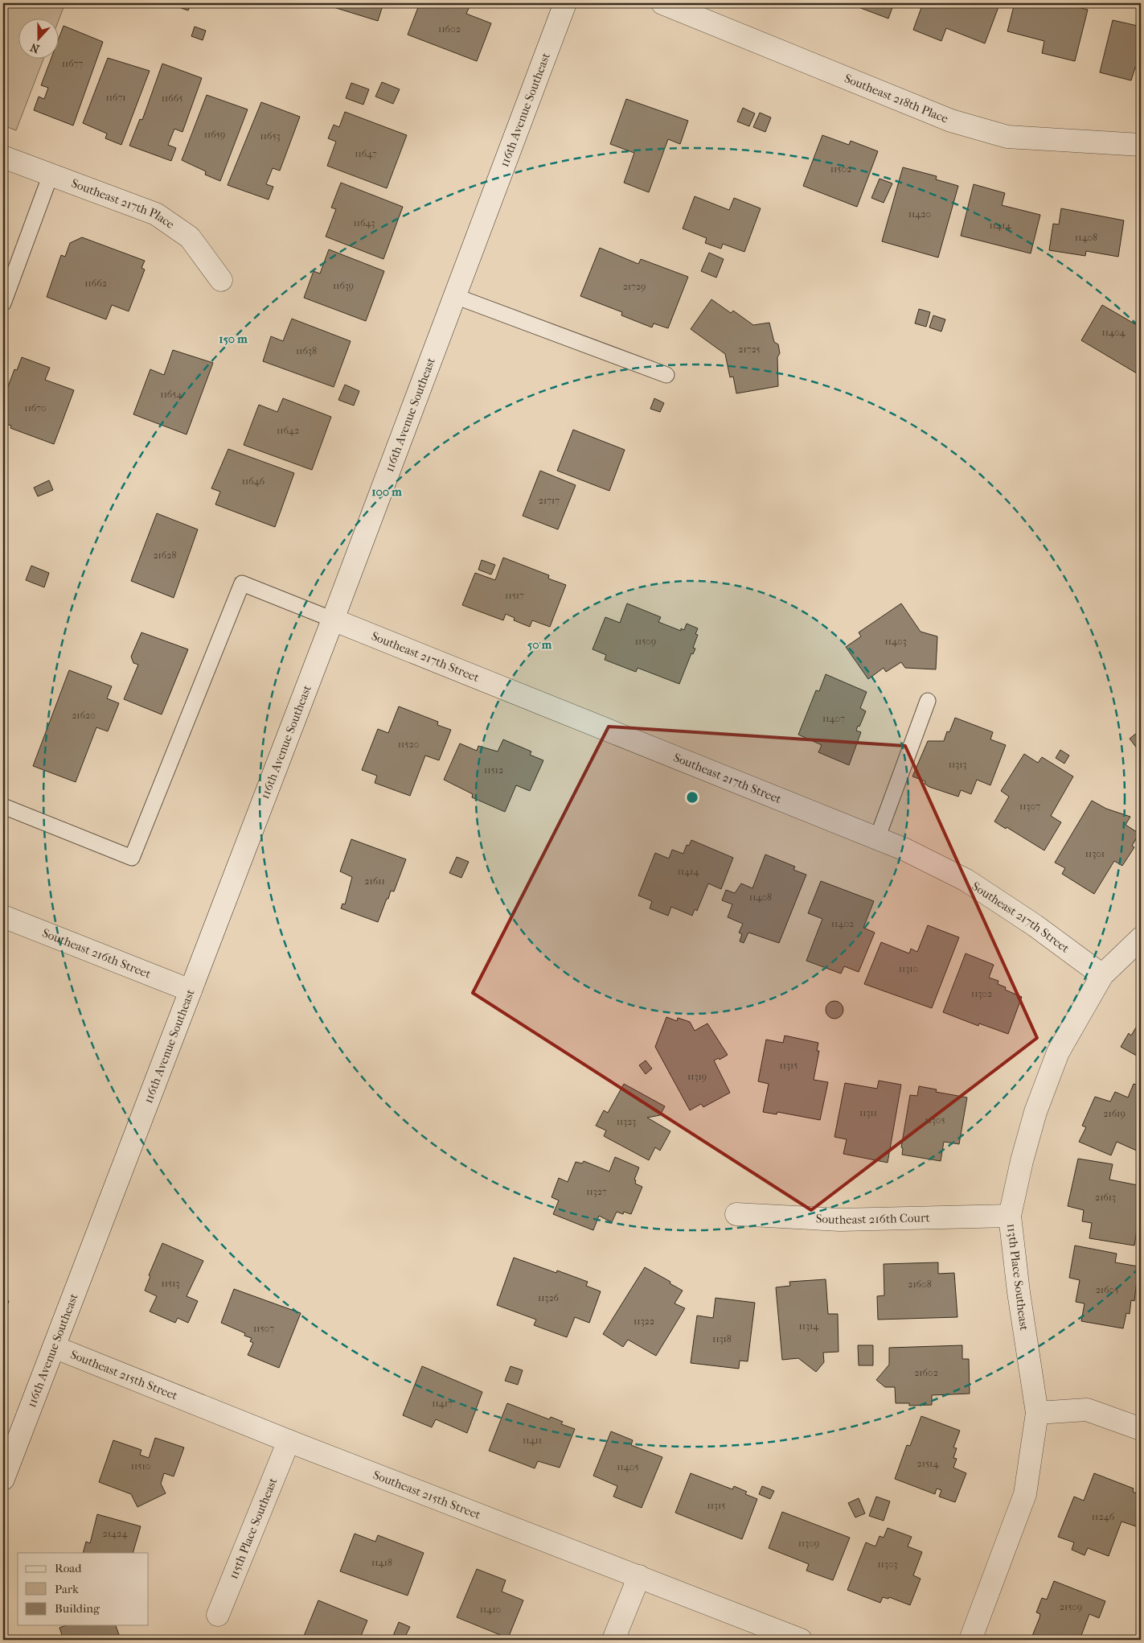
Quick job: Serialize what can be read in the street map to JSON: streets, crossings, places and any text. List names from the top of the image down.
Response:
{
  "streets": {
    "street": [
      "Southeast 218th Place",
      "116th Avenue Southeast",
      "Southeast 217th Place",
      "Southeast 217th Street",
      "Southeast 216th Street",
      "Southeast 216th Court",
      "113th Place Southeast",
      "Southeast 215th Street",
      "115th Place Southeast"
    ]
  },
  "crossings": [
    ["116th Avenue Southeast", "Southeast 217th Street"],
    ["116th Avenue Southeast", "Southeast 216th Street"],
    ["116th Avenue Southeast", "Southeast 215th Street"],
    ["Southeast 217th Street", "113th Place Southeast"],
    ["Southeast 216th Court", "113th Place Southeast"],
    ["Southeast 215th Street", "115th Place Southeast"]
  ],
  "house_numbers": [
    "11602",
    "11677",
    "11671",
    "11665",
    "11659",
    "11653",
    "11647",
    "11502",
    "11420",
    "11643",
    "11414",
    "11408",
    "11662",
    "11639",
    "21729",
    "11404",
    "21725",
    "11638",
    "11654",
    "11670",
    "11642",
    "11646",
    "21717",
    "21628",
    "11517",
    "11509",
    "11403",
    "21620",
    "11407",
    "11520",
    "11313",
    "11512",
    "11307",
    "11301",
    "11414",
    "21611",
    "11408",
    "11402",
    "11310",
    "11302",
    "11315",
    "11319",
    "11311",
    "21619",
    "11305",
    "11323",
    "11327",
    "21613",
    "11513",
    "21608",
    "21605",
    "11326",
    "11322",
    "11314",
    "11507",
    "11318",
    "21602",
    "11417",
    "11411",
    "21514",
    "11510",
    "11405",
    "11315",
    "11246",
    "21424",
    "11309",
    "11418",
    "11303",
    "21509",
    "11410"
  ],
  "legend": ["Road", "Park", "Building"],
  "north": "bottom",
  "rings": ["150 m", "100 m", "50 m"]
}
